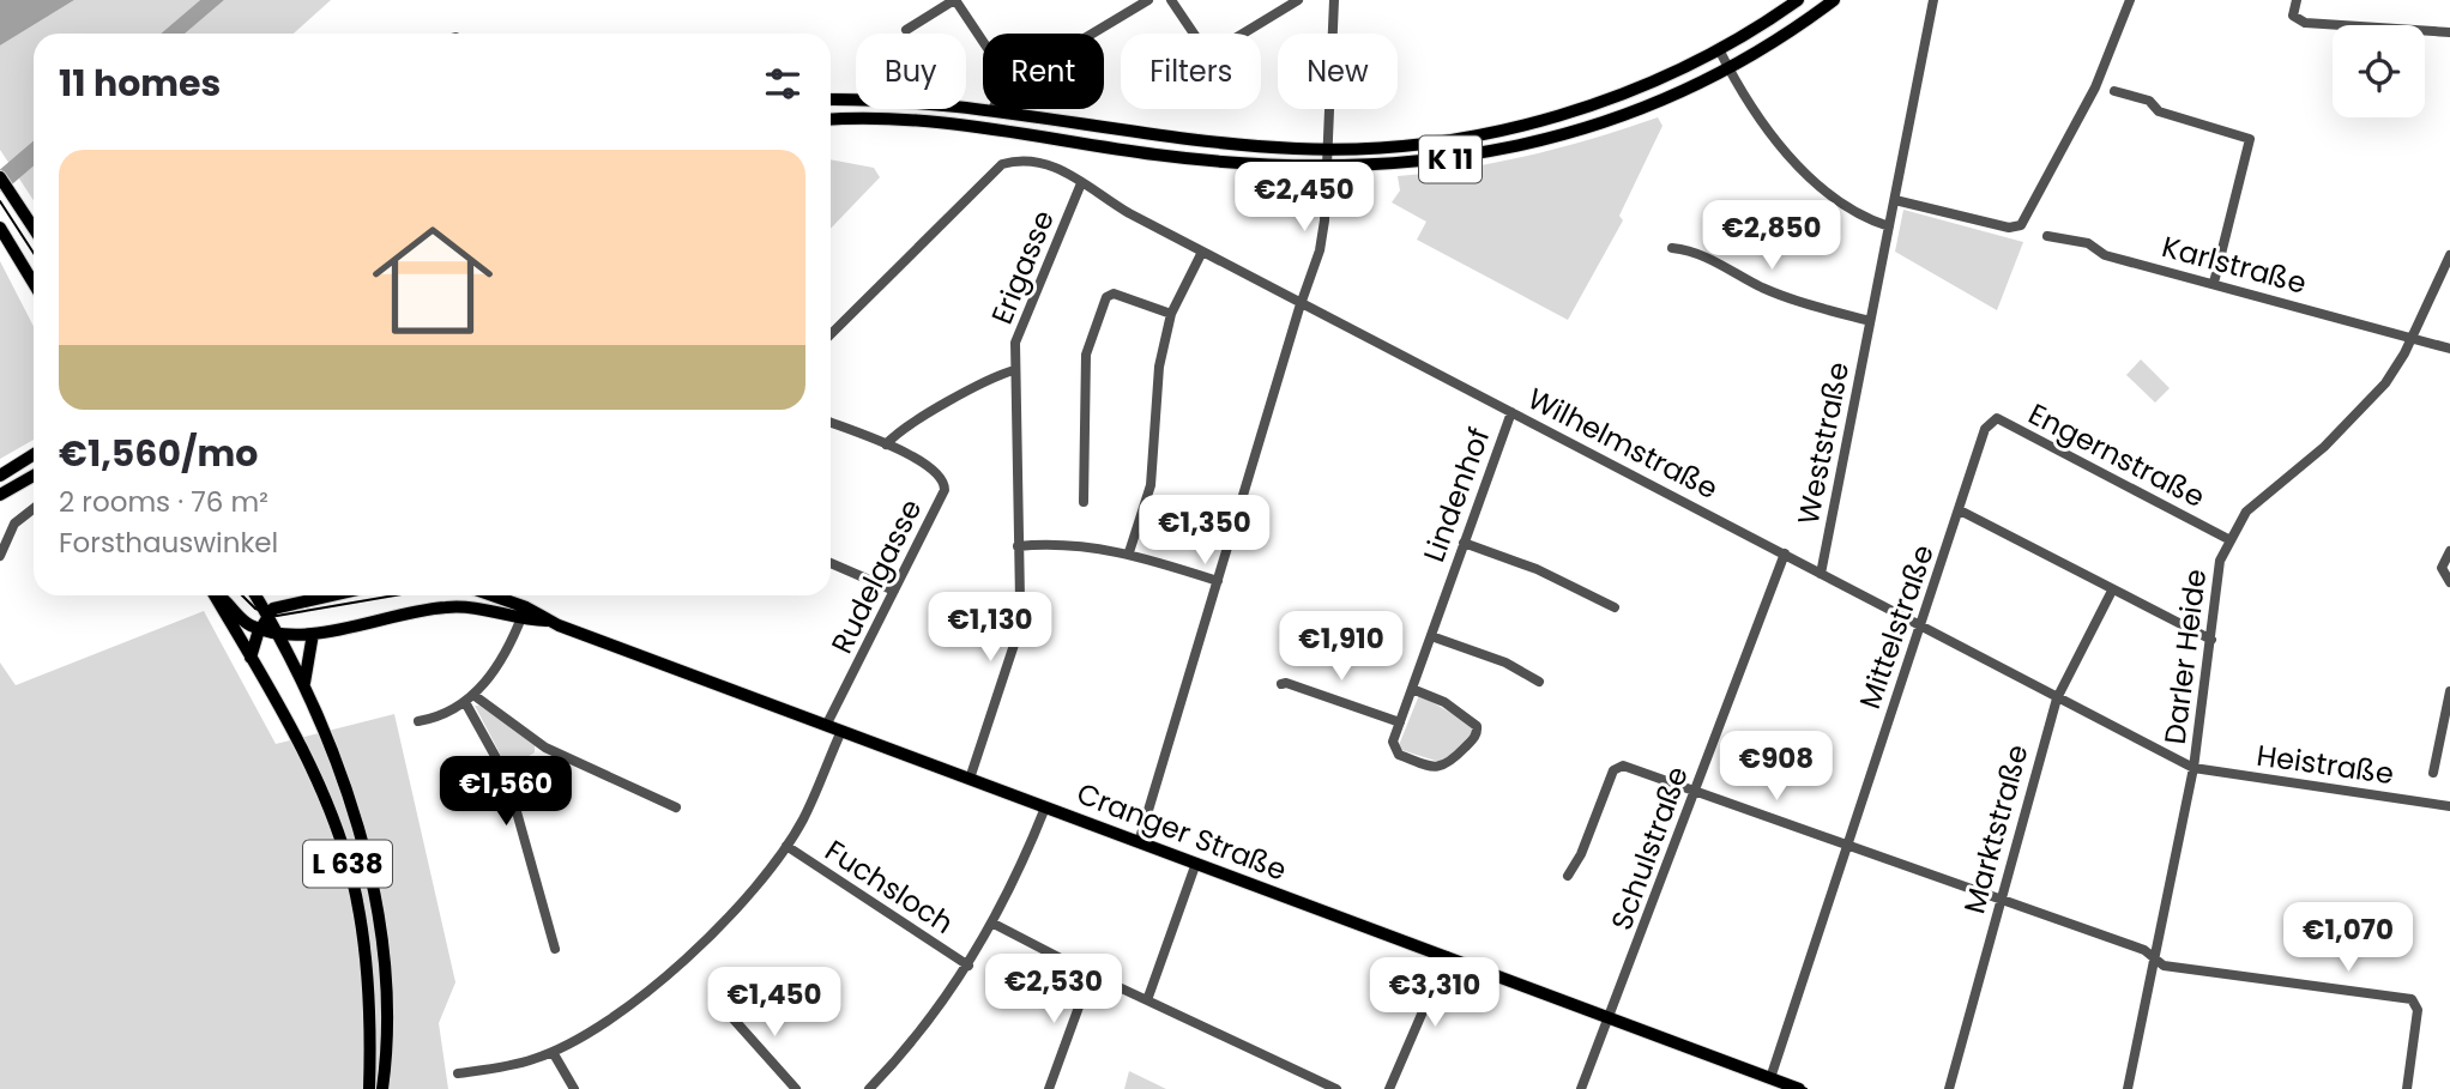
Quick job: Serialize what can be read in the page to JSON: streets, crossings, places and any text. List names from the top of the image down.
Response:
{
  "streets": {
    "main road": ["K 11", "Cranger Straße", "L 638"],
    "street": [
      "Karlstraße",
      "Erigasse",
      "Wilhelmstraße",
      "Weststraße",
      "Engernstraße",
      "Lindenhof",
      "Rudelgasse",
      "Mittelstraße",
      "Darler Heide",
      "Heistraße",
      "Marktstraße",
      "Schulstraße",
      "Fuchsloch"
    ]
  },
  "crossings": [
    ["Karlstraße", "Darler Heide"],
    ["Erigasse", "Wilhelmstraße"],
    ["Erigasse", "Cranger Straße"],
    ["Wilhelmstraße", "Weststraße"],
    ["Wilhelmstraße", "Lindenhof"],
    ["Wilhelmstraße", "Mittelstraße"],
    ["Wilhelmstraße", "Darler Heide"],
    ["Wilhelmstraße", "Heistraße"],
    ["Wilhelmstraße", "Marktstraße"],
    ["Wilhelmstraße", "Schulstraße"],
    ["Engernstraße", "Mittelstraße"],
    ["Engernstraße", "Darler Heide"],
    ["Rudelgasse", "Cranger Straße"],
    ["Mittelstraße", "Cranger Straße"],
    ["Darler Heide", "Heistraße"],
    ["Cranger Straße", "Schulstraße"],
    ["Cranger Straße", "L 638"]
  ],
  "page": {
    "chip": [
      "Buy",
      "Rent",
      "Filters",
      "New"
    ],
    "heading": "11 homes",
    "list": [
      {
        "name": "€1,560/mo",
        "note": "2 rooms · 76 m² · Forsthauswinkel"
      }
    ],
    "price": [
      "€2,450",
      "€2,850",
      "€1,350",
      "€1,130",
      "€1,910",
      "€908",
      "€1,560",
      "€1,070",
      "€2,530",
      "€3,310",
      "€1,450"
    ]
  }
}
